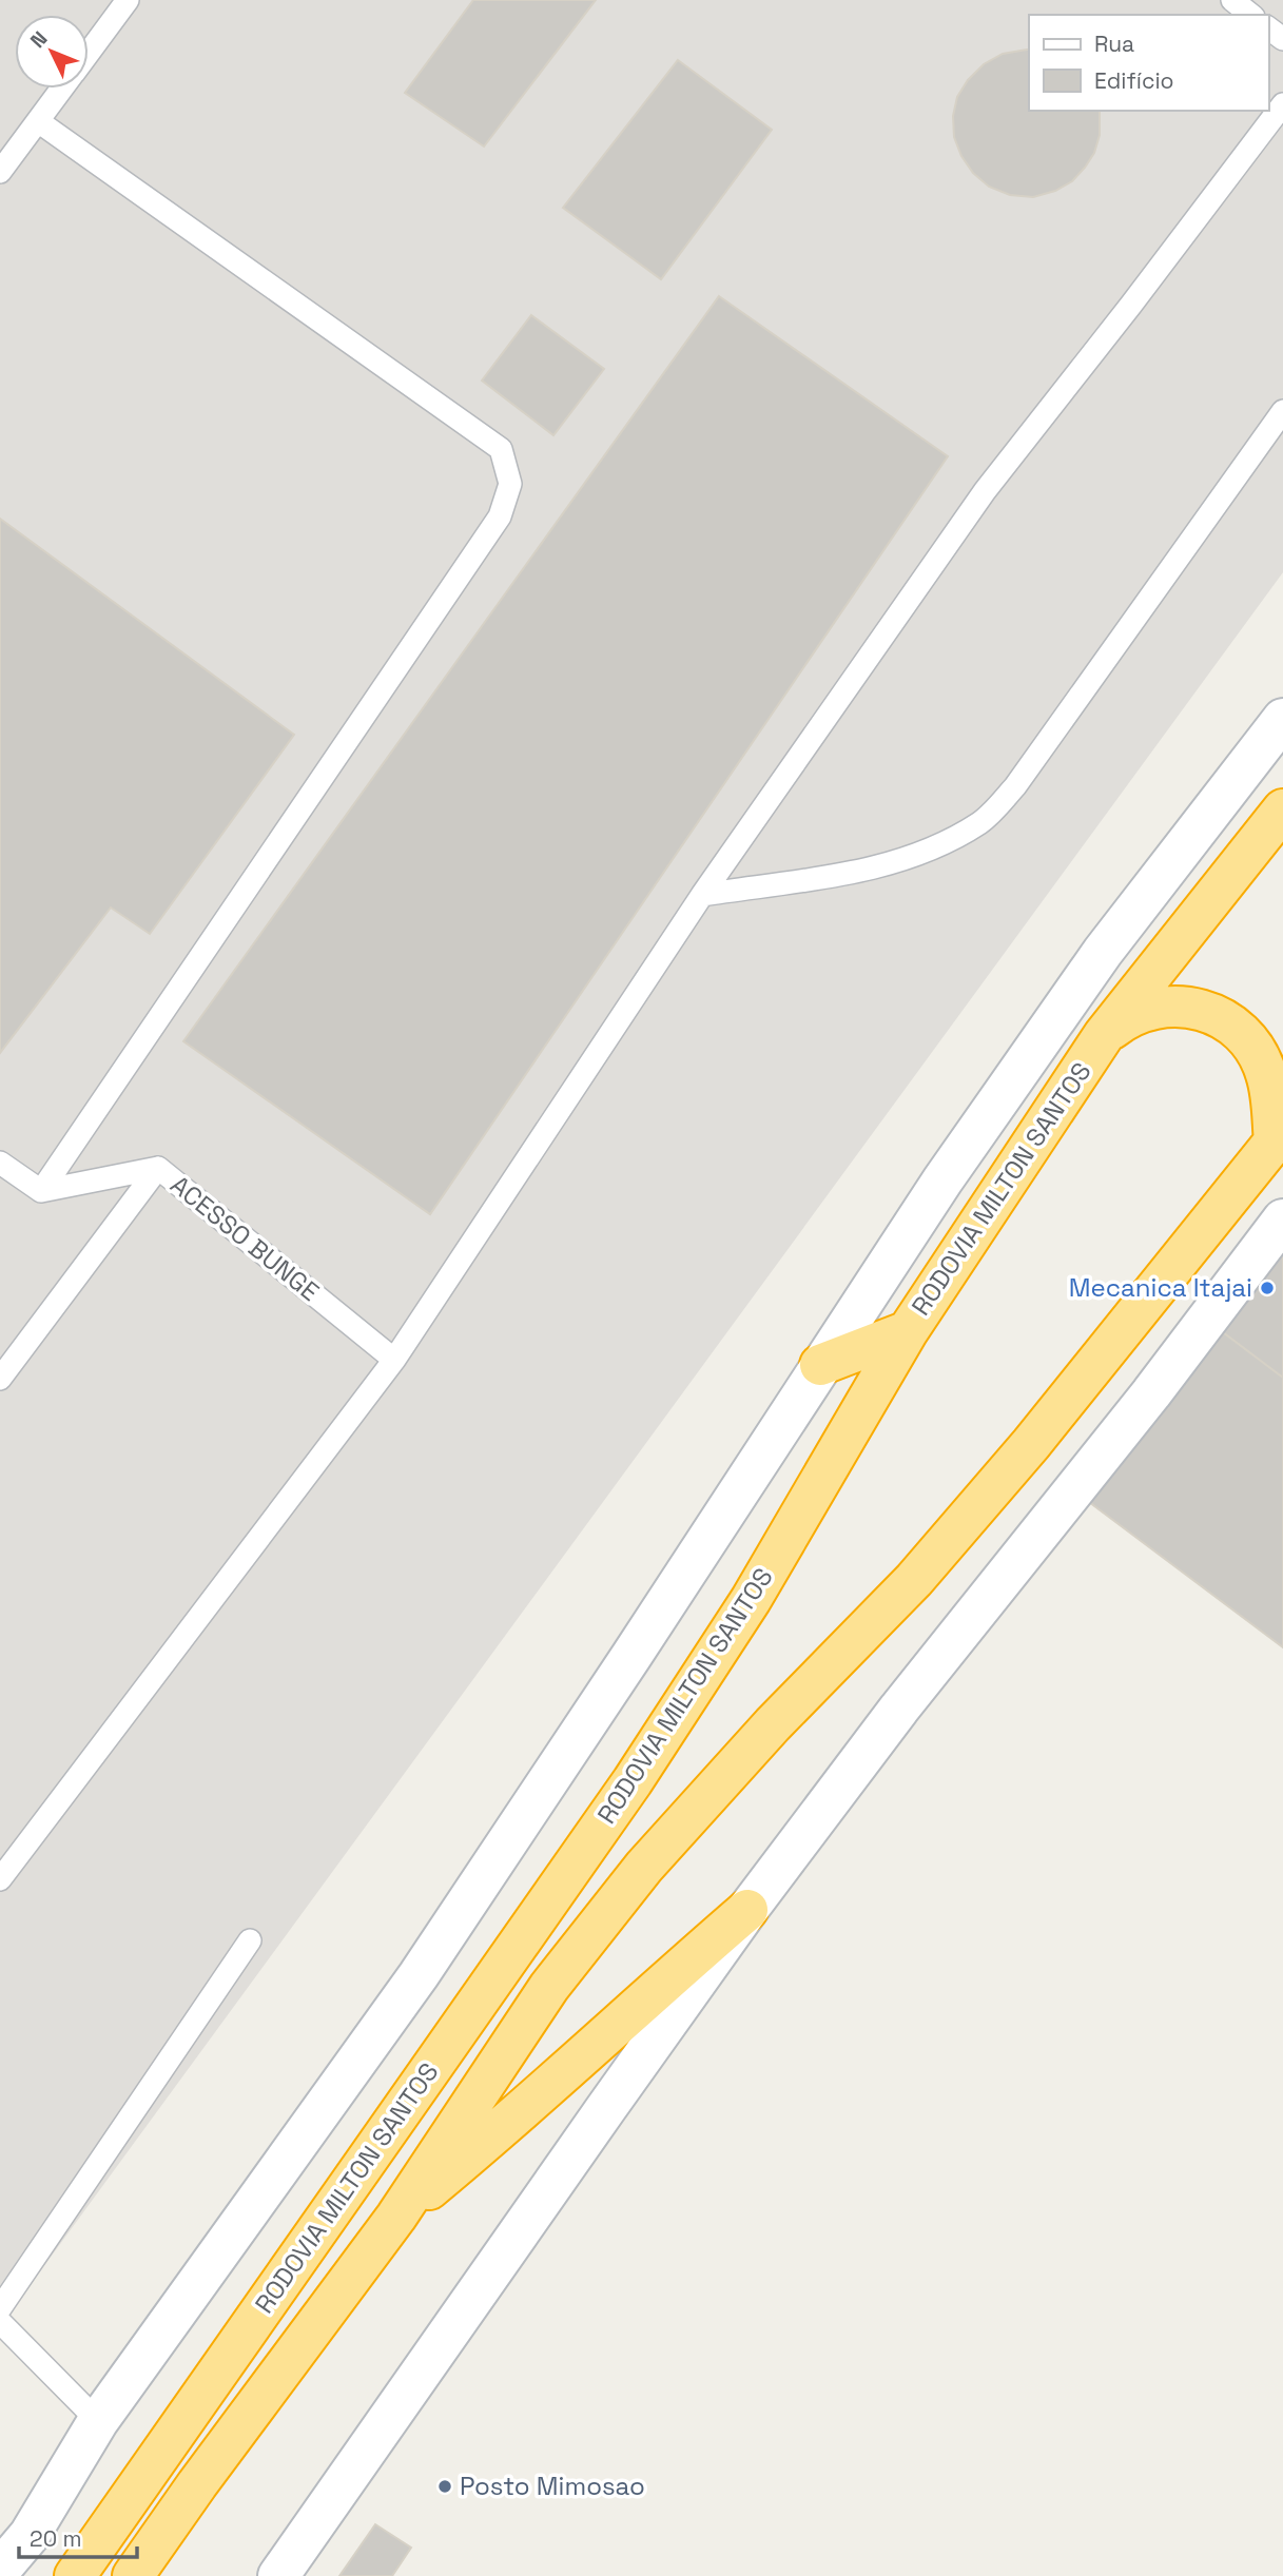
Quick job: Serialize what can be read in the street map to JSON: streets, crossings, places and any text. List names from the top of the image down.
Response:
{
  "streets": {
    "highway": ["RODOVIA MILTON SANTOS"],
    "lane": ["ACESSO BUNGE"]
  },
  "places": ["Mecanica Itajai", "Posto Mimosao"],
  "legend": ["Rua", "Edifício"],
  "scale_bar": "20 m",
  "north": "top left"
}
